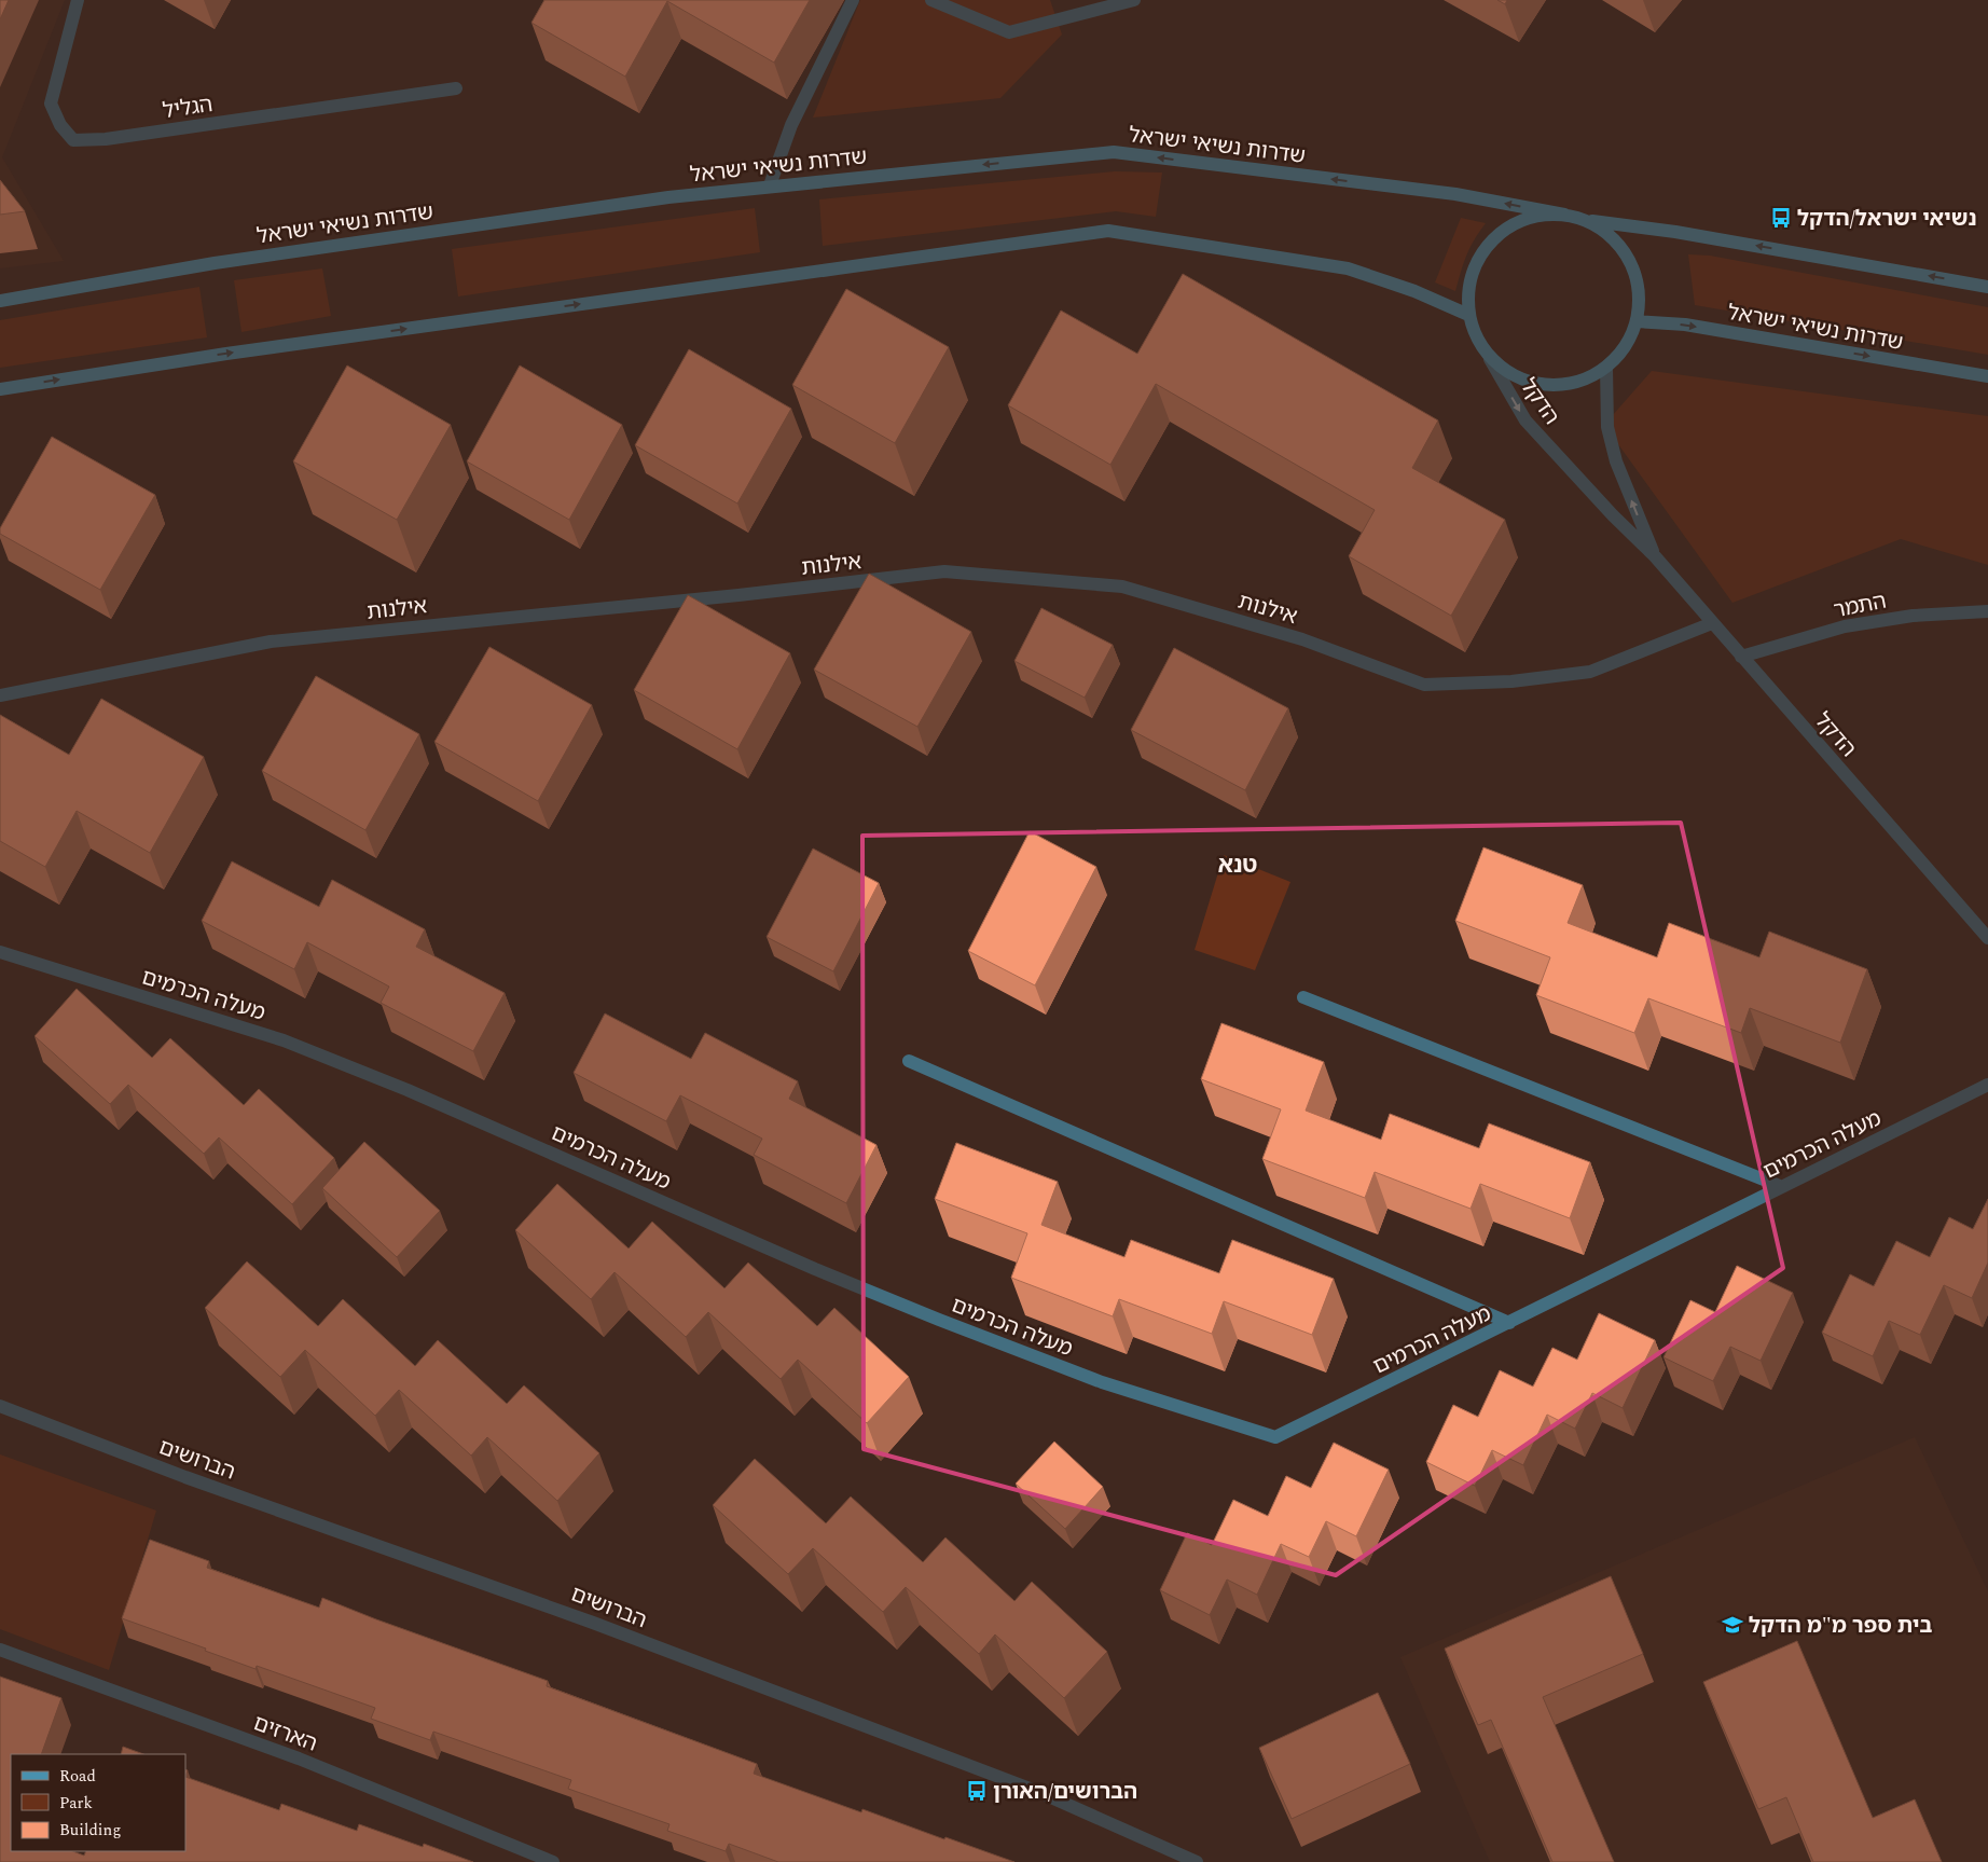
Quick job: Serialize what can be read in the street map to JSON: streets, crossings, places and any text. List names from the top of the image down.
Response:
{
  "streets": {
    "main road": ["שדרות נשיאי ישראל"],
    "street": [
      "הגליל",
      "הדקל",
      "אילנות",
      "התמר",
      "מעלה הכרמים",
      "הברושים",
      "הארזים"
    ]
  },
  "crossings": [
    ["שדרות נשיאי ישראל", "הדקל"],
    ["הדקל", "אילנות"],
    ["הדקל", "התמר"]
  ],
  "districts": ["טנא"],
  "places": {
    "bus stop": ["נשיאי ישראל/הדקל", "הברושים/האורן"],
    "school or university": ["בית ספר מ\"מ הדקל"]
  },
  "legend": ["Road", "Park", "Building"]
}
